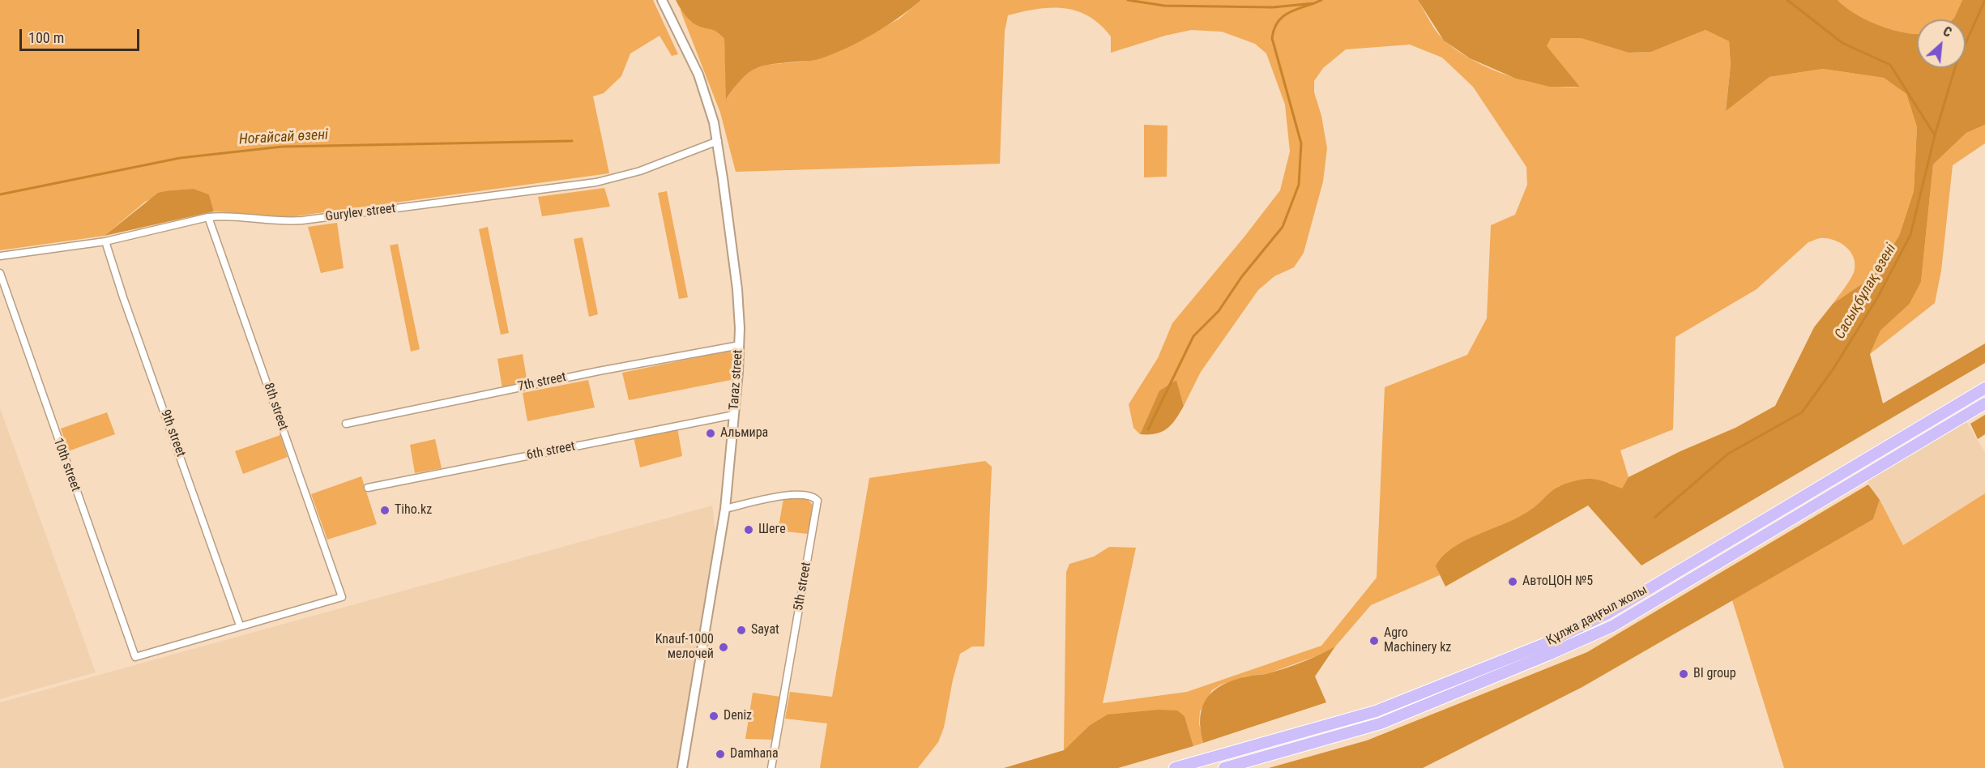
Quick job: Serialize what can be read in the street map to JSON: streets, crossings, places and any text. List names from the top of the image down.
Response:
{
  "streets": {
    "main road": ["Құлжа даңғыл жолы"],
    "street": [
      "Gurylev street",
      "Taraz street",
      "7th street",
      "8th street",
      "9th street",
      "6th street",
      "10th street",
      "5th street"
    ]
  },
  "crossings": [
    ["Gurylev street", "Taraz street"],
    ["Gurylev street", "8th street"],
    ["Gurylev street", "9th street"],
    ["Taraz street", "7th street"],
    ["Taraz street", "6th street"],
    ["Taraz street", "5th street"],
    ["8th street", "9th street"],
    ["8th street", "10th street"],
    ["9th street", "10th street"]
  ],
  "water": ["Ноғайсай өзені", "Сасықбұлақ өзені"],
  "places": [
    "Альмира",
    "Tiho.kz",
    "Шеге",
    "АвтоЦОН №5",
    "Sayat",
    "Agro Machinery kz",
    "Knauf-1000 мелочей",
    "BI group",
    "Deniz",
    "Damhana"
  ],
  "scale_bar": "100 m",
  "north": "top right"
}
